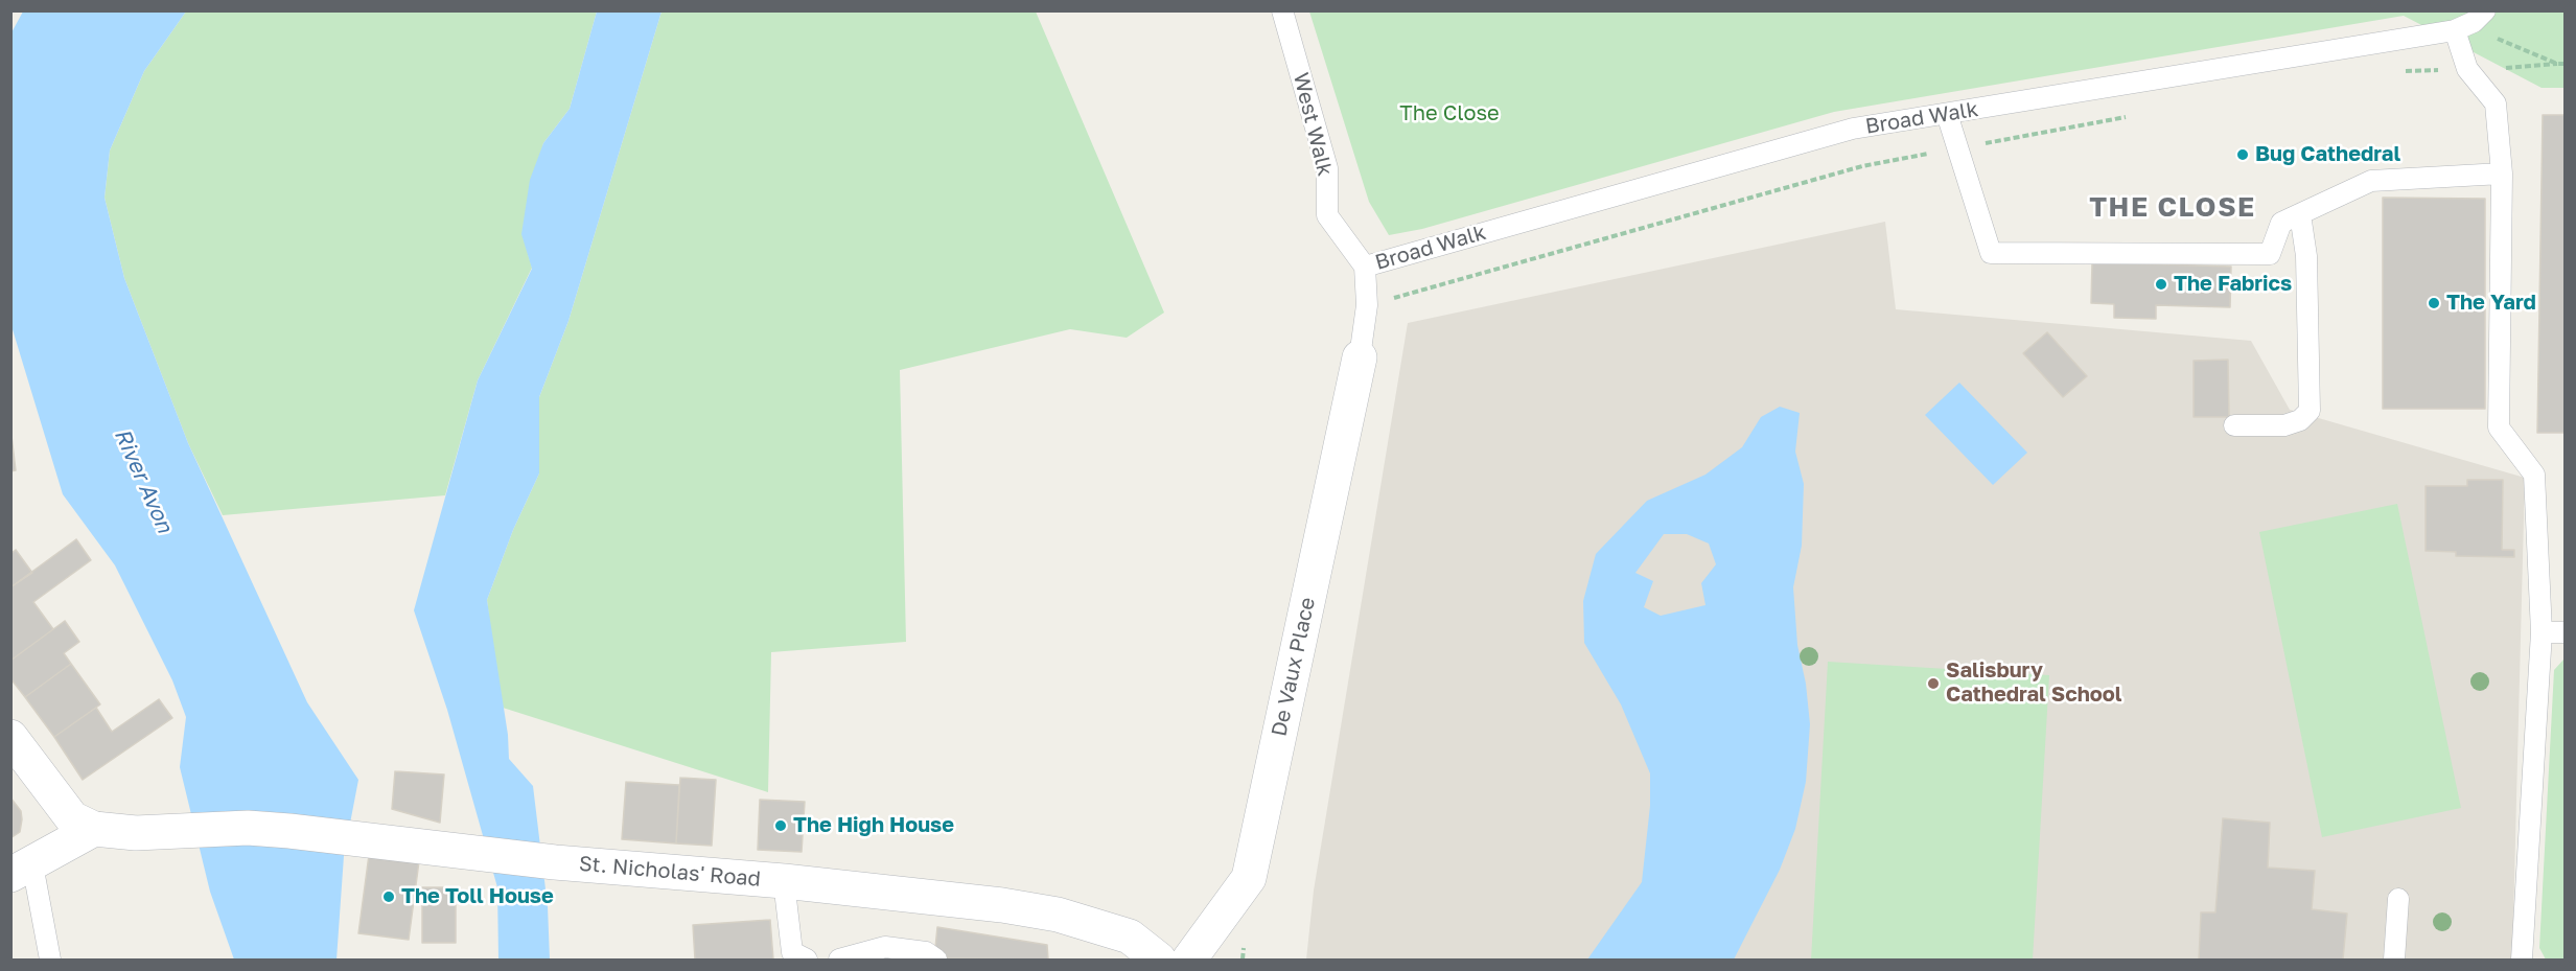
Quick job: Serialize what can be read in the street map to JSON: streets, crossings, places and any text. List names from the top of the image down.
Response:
{
  "streets": {
    "street": ["De Vaux Place", "St. Nicholas' Road"],
    "lane": ["Broad Walk", "West Walk"]
  },
  "crossings": [
    ["Broad Walk", "West Walk"]
  ],
  "districts": ["THE CLOSE"],
  "water": ["River Avon"],
  "parks": ["The Close"],
  "places": [
    "Bug Cathedral",
    "The Fabrics",
    "The Yard",
    "Salisbury Cathedral School",
    "The High House",
    "The Toll House"
  ]
}
